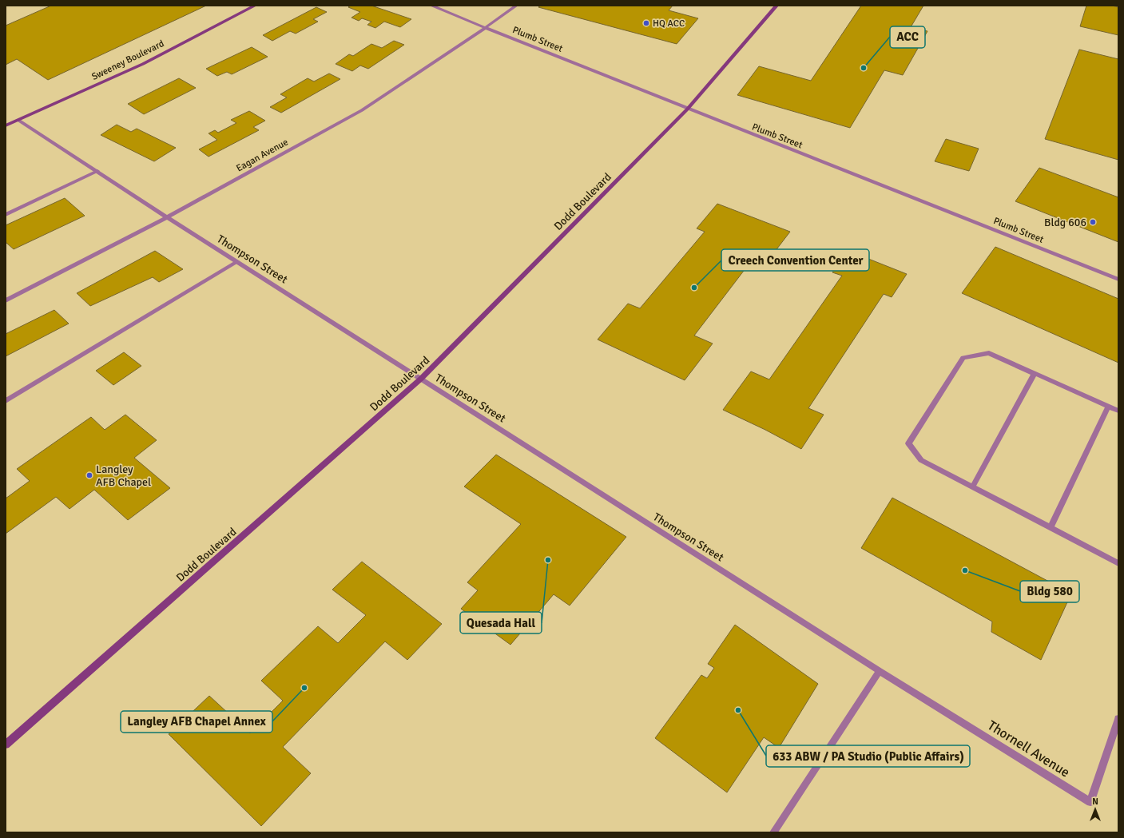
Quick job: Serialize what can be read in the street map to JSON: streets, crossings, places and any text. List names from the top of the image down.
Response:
{
  "streets": {
    "street": [
      "Plumb Street",
      "Sweeney Boulevard",
      "Eagan Avenue",
      "Dodd Boulevard",
      "Thompson Street",
      "Thornell Avenue"
    ]
  },
  "crossings": [
    ["Plumb Street", "Eagan Avenue"],
    ["Plumb Street", "Dodd Boulevard"],
    ["Sweeney Boulevard", "Thompson Street"],
    ["Eagan Avenue", "Thompson Street"],
    ["Dodd Boulevard", "Thompson Street"],
    ["Thompson Street", "Thornell Avenue"]
  ],
  "places": [
    "HQ ACC",
    "ACC",
    "Bldg 606",
    "Creech Convention Center",
    "Langley AFB Chapel",
    "Quesada Hall",
    "Bldg 580",
    "Langley AFB Chapel Annex",
    "633 ABW / PA Studio (Public Affairs)"
  ],
  "north": "top"
}
